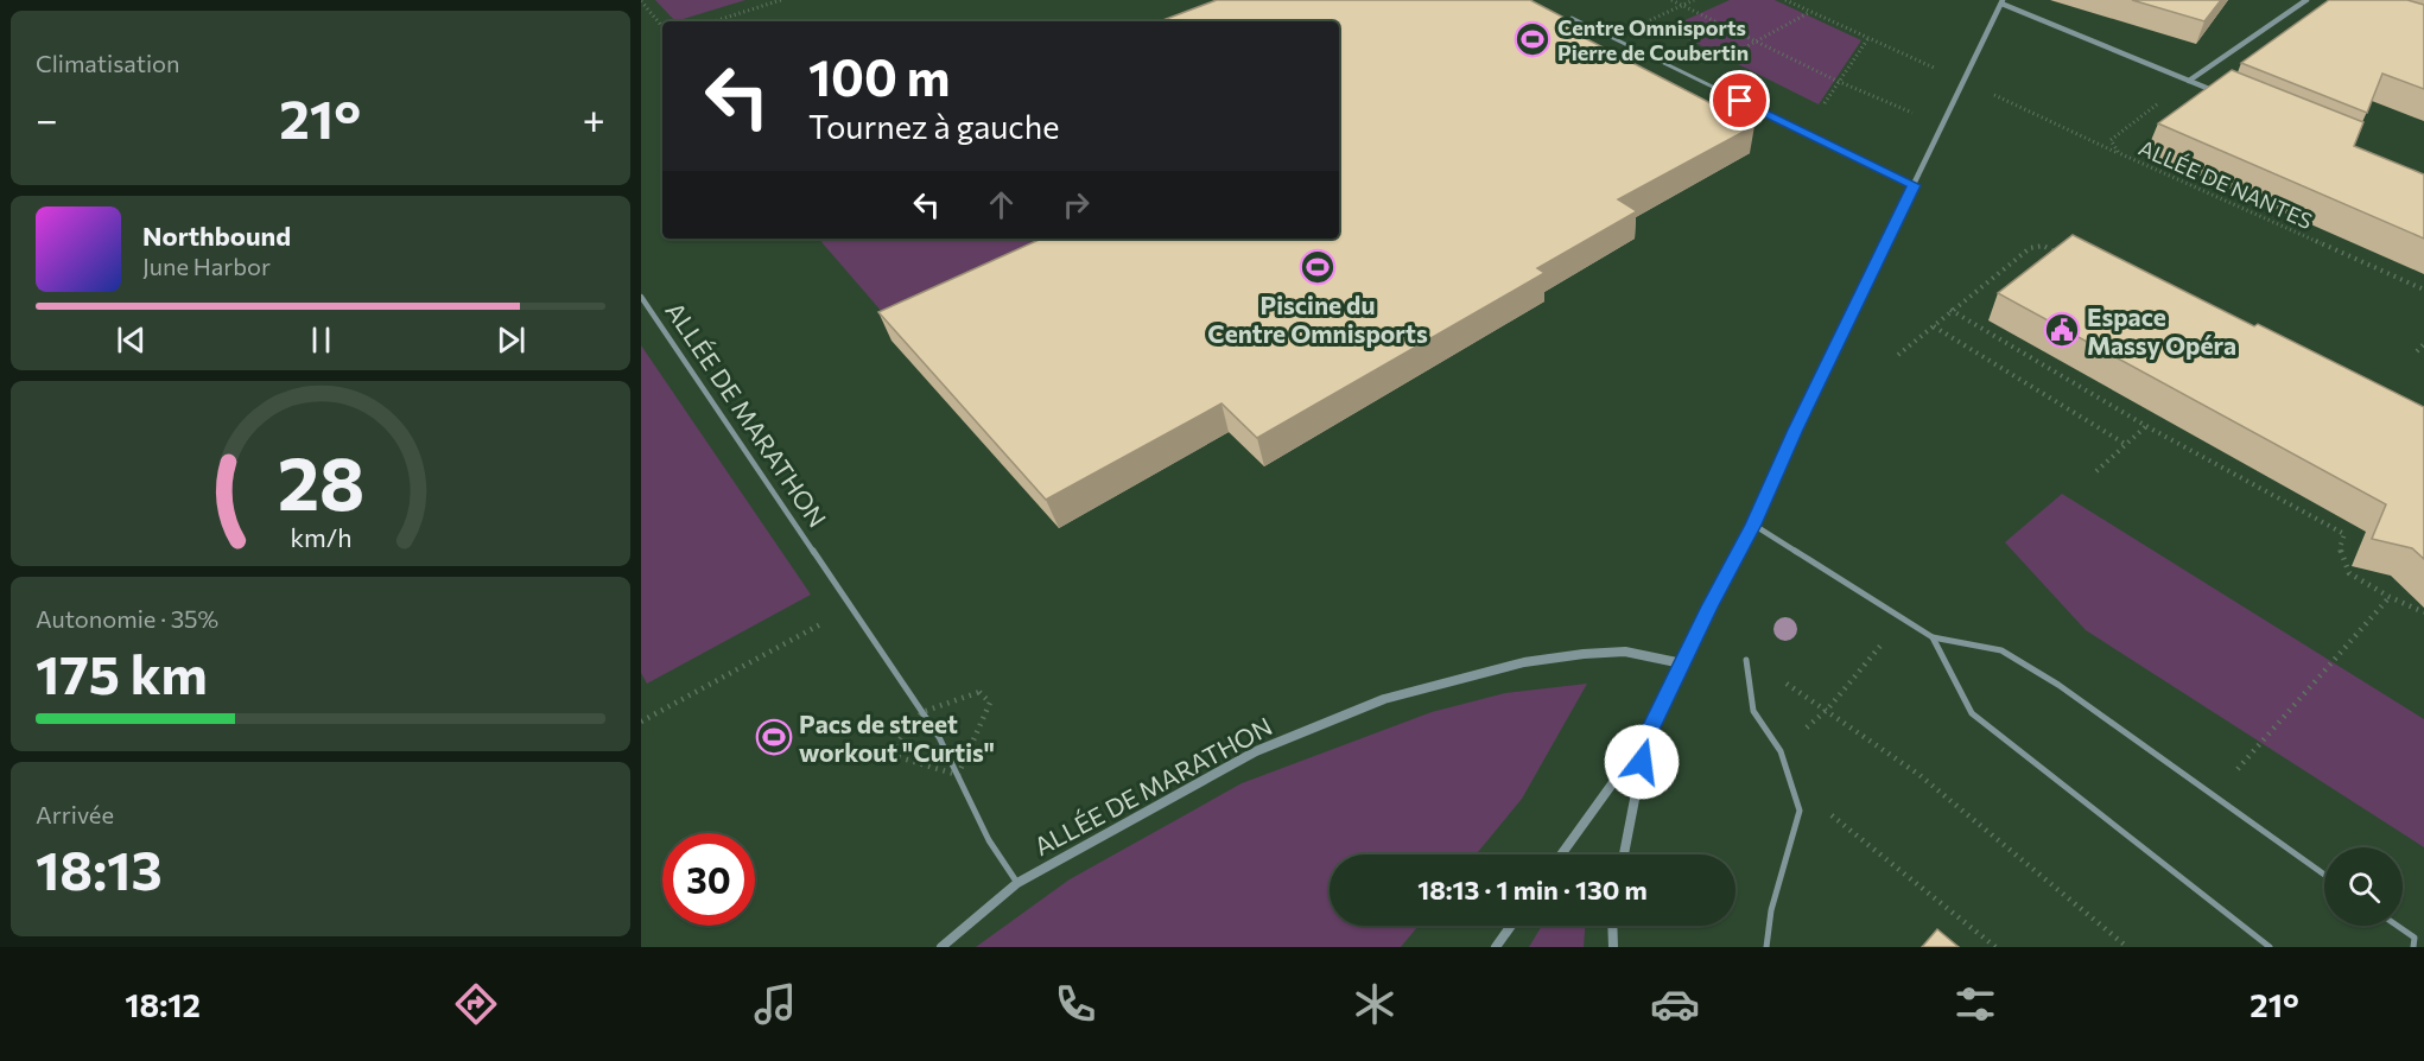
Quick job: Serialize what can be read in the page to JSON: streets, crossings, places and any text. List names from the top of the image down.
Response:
{
  "streets": {
    "street": ["ALLÉE DE MARATHON"],
    "path": ["ALLÉE DE NANTES"]
  },
  "places": {
    "sports": ["Centre Omnisports Pierre de Coubertin", "Piscine du Centre Omnisports", "Pacs de street workout \"Curtis\""],
    "public building": ["Espace Massy Opéra"]
  },
  "page": {
    "tile": [
      "Climatisation",
      ["Autonomie · 35%", "175 km"],
      ["Arrivée", "18:13"]
    ],
    "turn": ["100 m", "Tournez à gauche"],
    "heat": ["−", "21°", "+"],
    "song": ["Northbound", "June Harbor"],
    "limit": "30",
    "trip": "18:13 · 1 min · 130 m",
    "tabs": ["18:12", "21°"],
    "gauge": ["28", "km/h"]
  }
}
